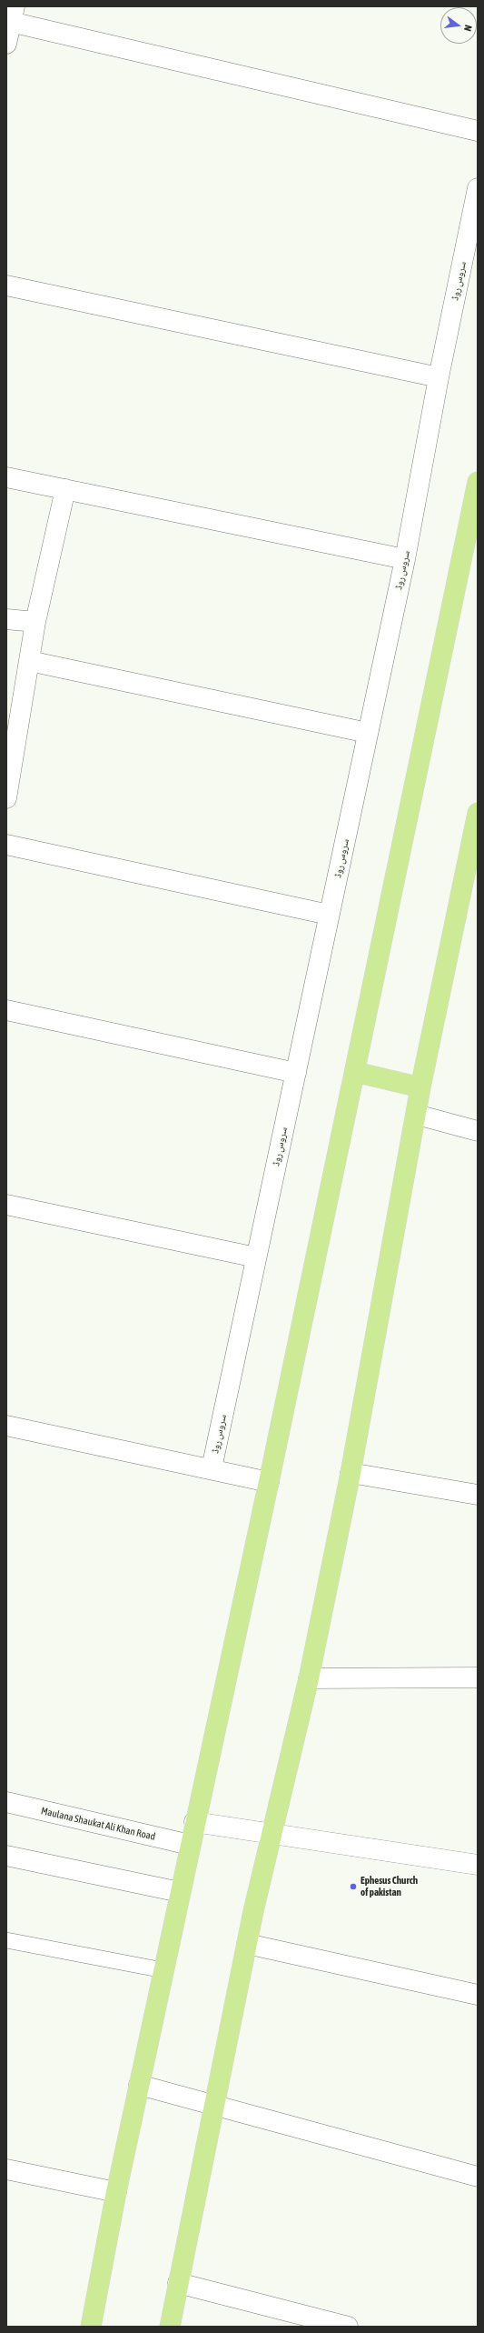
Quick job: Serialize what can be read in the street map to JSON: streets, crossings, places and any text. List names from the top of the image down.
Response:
{
  "streets": {
    "street": ["سروس روڈ", "Maulana Shaukat Ali Khan Road"]
  },
  "places": ["Ephesus Church of pakistan"],
  "north": "right"
}
